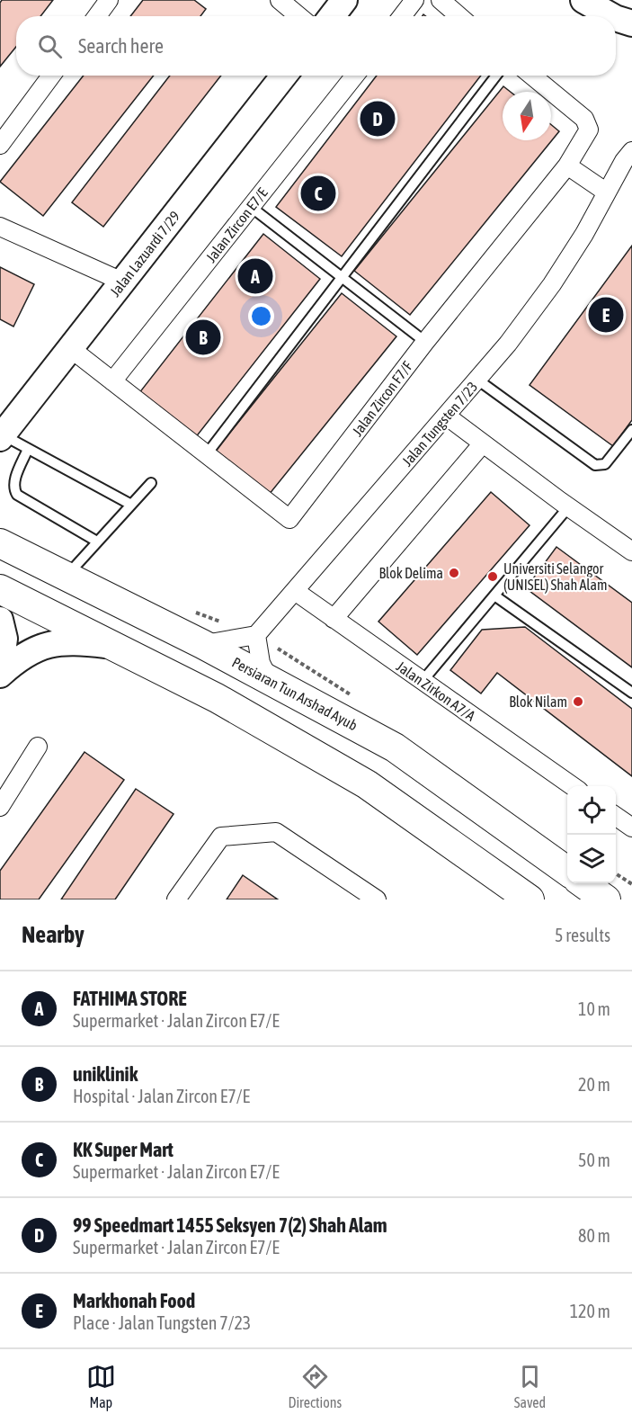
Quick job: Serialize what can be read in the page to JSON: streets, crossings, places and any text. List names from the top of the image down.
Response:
{
  "streets": {
    "main road": ["Persiaran Tun Arshad Ayub"],
    "street": [
      "Jalan Zircon E7/E",
      "Jalan Lazuardi 7/29",
      "Jalan Zircon F7/F",
      "Jalan Tungsten 7/23",
      "Jalan Zirkon A7/A"
    ]
  },
  "crossings": [
    ["Jalan Zircon E7/E", "Jalan Zircon F7/F"],
    ["Jalan Lazuardi 7/29", "Jalan Zircon F7/F"],
    ["Jalan Tungsten 7/23", "Jalan Zirkon A7/A"]
  ],
  "places": ["Blok Delima", "Universiti Selangor (UNISEL) Shah Alam", "Blok Nilam"],
  "north": "bottom",
  "page": {
    "search": "Search here",
    "pins": [
      "D",
      "C",
      "A",
      "E",
      "B"
    ],
    "heading": ["Nearby", "5 results"],
    "list": [
      {
        "mark": "A",
        "name": "FATHIMA STORE",
        "note": "Supermarket · Jalan Zircon E7/E",
        "value": "10 m"
      },
      {
        "mark": "B",
        "name": "uniklinik",
        "note": "Hospital · Jalan Zircon E7/E",
        "value": "20 m"
      },
      {
        "mark": "C",
        "name": "KK Super Mart",
        "note": "Supermarket · Jalan Zircon E7/E",
        "value": "50 m"
      },
      {
        "mark": "D",
        "name": "99 Speedmart 1455 Seksyen 7(2) Shah Alam",
        "note": "Supermarket · Jalan Zircon E7/E",
        "value": "80 m"
      },
      {
        "mark": "E",
        "name": "Markhonah Food",
        "note": "Place · Jalan Tungsten 7/23",
        "value": "120 m"
      }
    ],
    "nav": ["Map", "Directions", "Saved"]
  }
}
